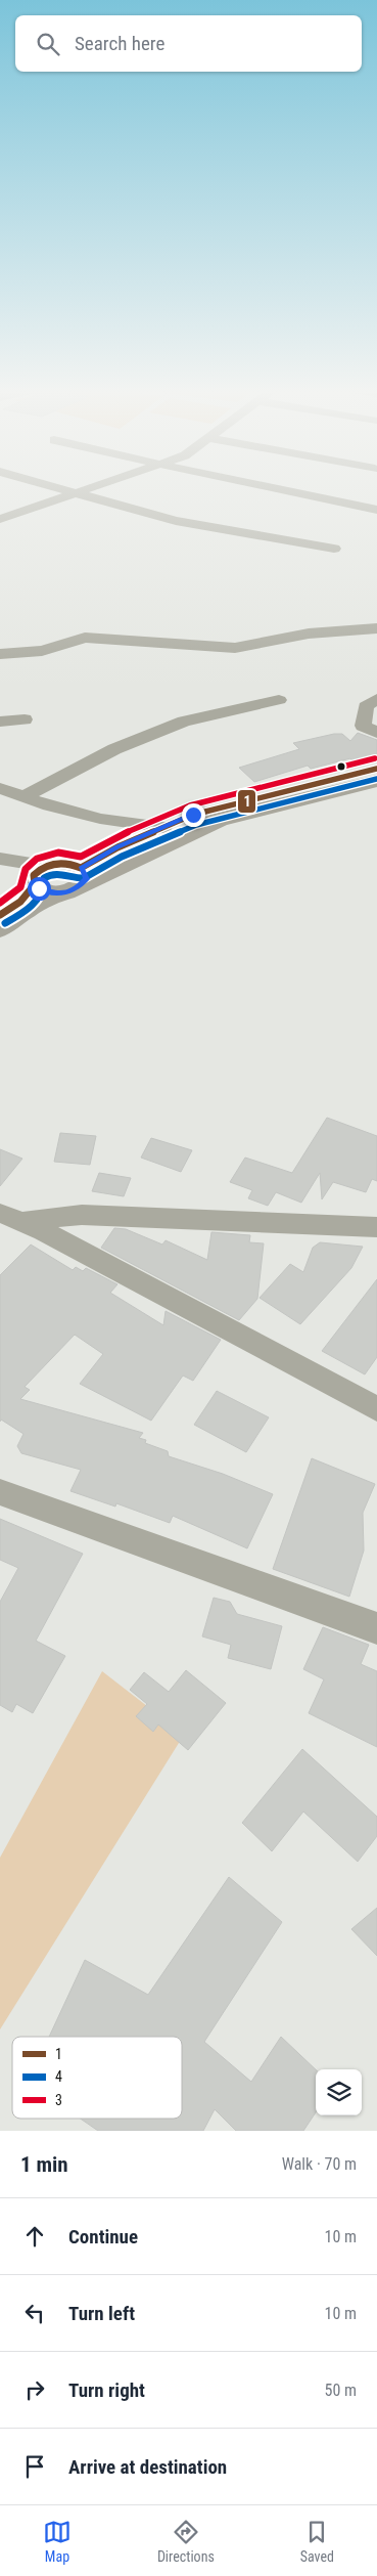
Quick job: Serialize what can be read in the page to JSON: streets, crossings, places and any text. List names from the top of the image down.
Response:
{
  "lines": ["transit line 3", "transit line 1", "transit line 4"],
  "legend": ["1", "4", "3"],
  "page": {
    "search": "Search here",
    "heading": ["1 min", "Walk · 70 m"],
    "list": [
      ["Continue", "10 m"],
      ["Turn left", "10 m"],
      ["Turn right", "50 m"],
      "Arrive at destination"
    ],
    "nav": ["Map", "Directions", "Saved"]
  }
}
